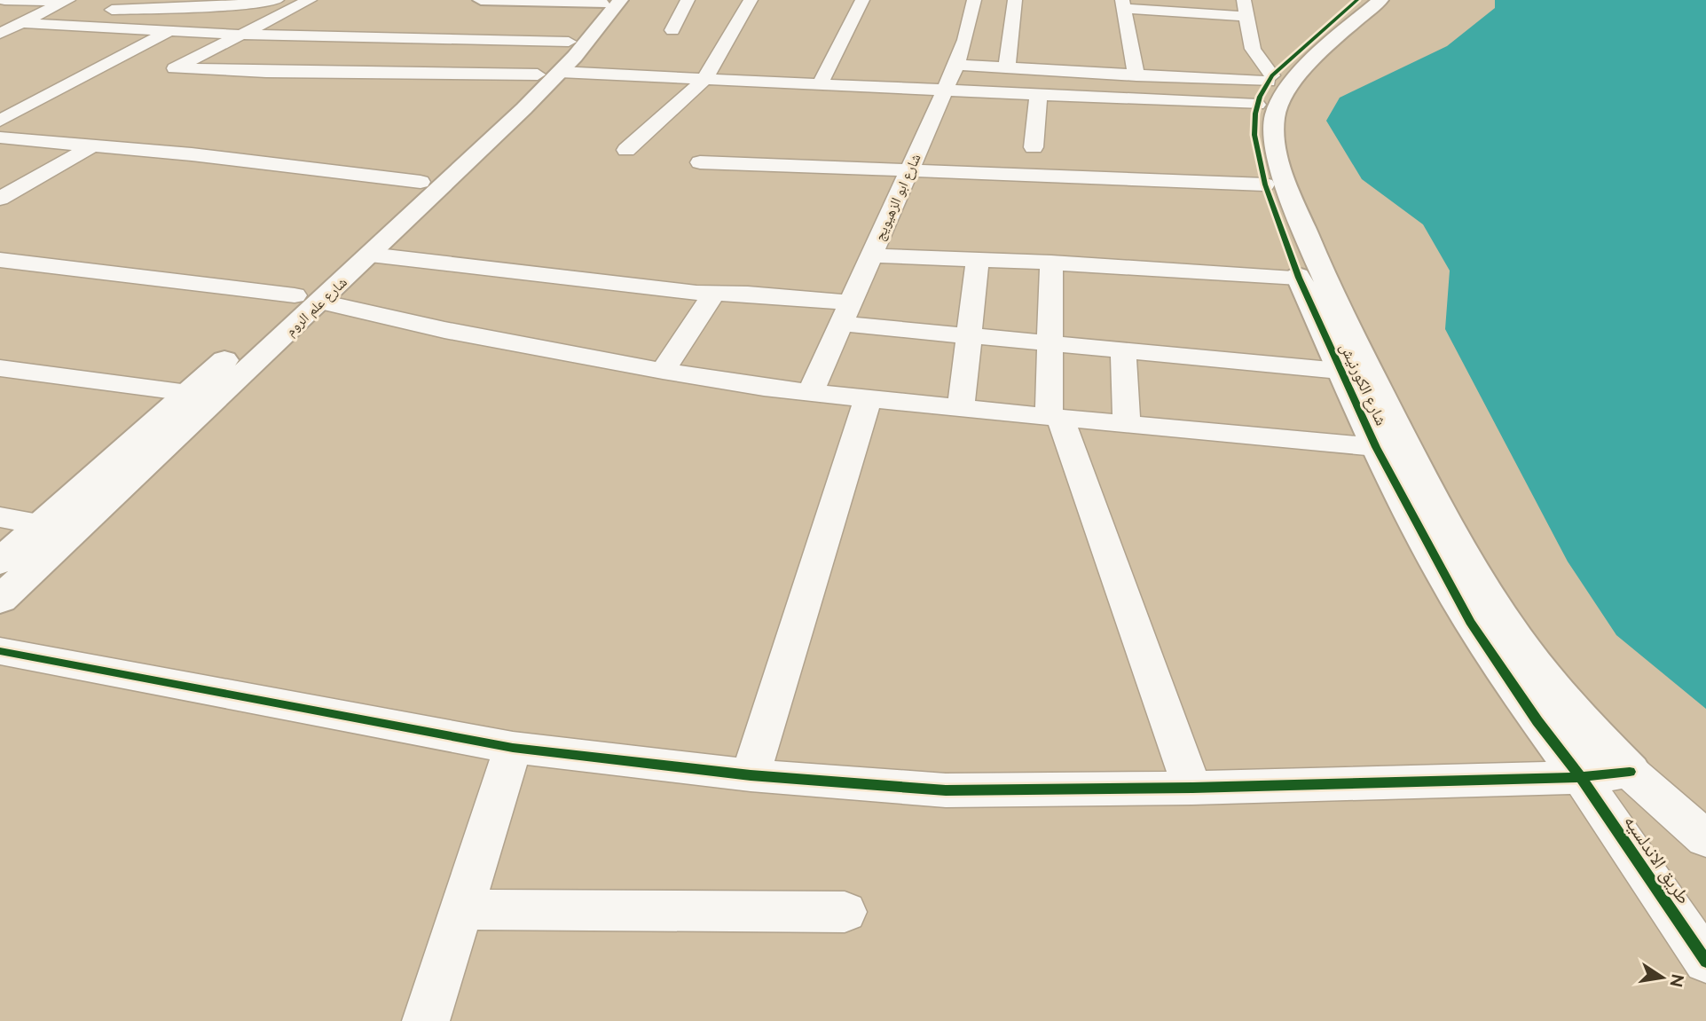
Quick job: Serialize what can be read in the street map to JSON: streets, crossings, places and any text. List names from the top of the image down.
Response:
{
  "streets": {
    "street": [
      "شارع ابو الزهيويج",
      "شارع علم الروم",
      "شارع الكورنيش",
      "طريق الاندلسيه"
    ]
  },
  "crossings": [
    ["شارع الكورنيش", "طريق الاندلسيه"]
  ],
  "north": "right"
}
